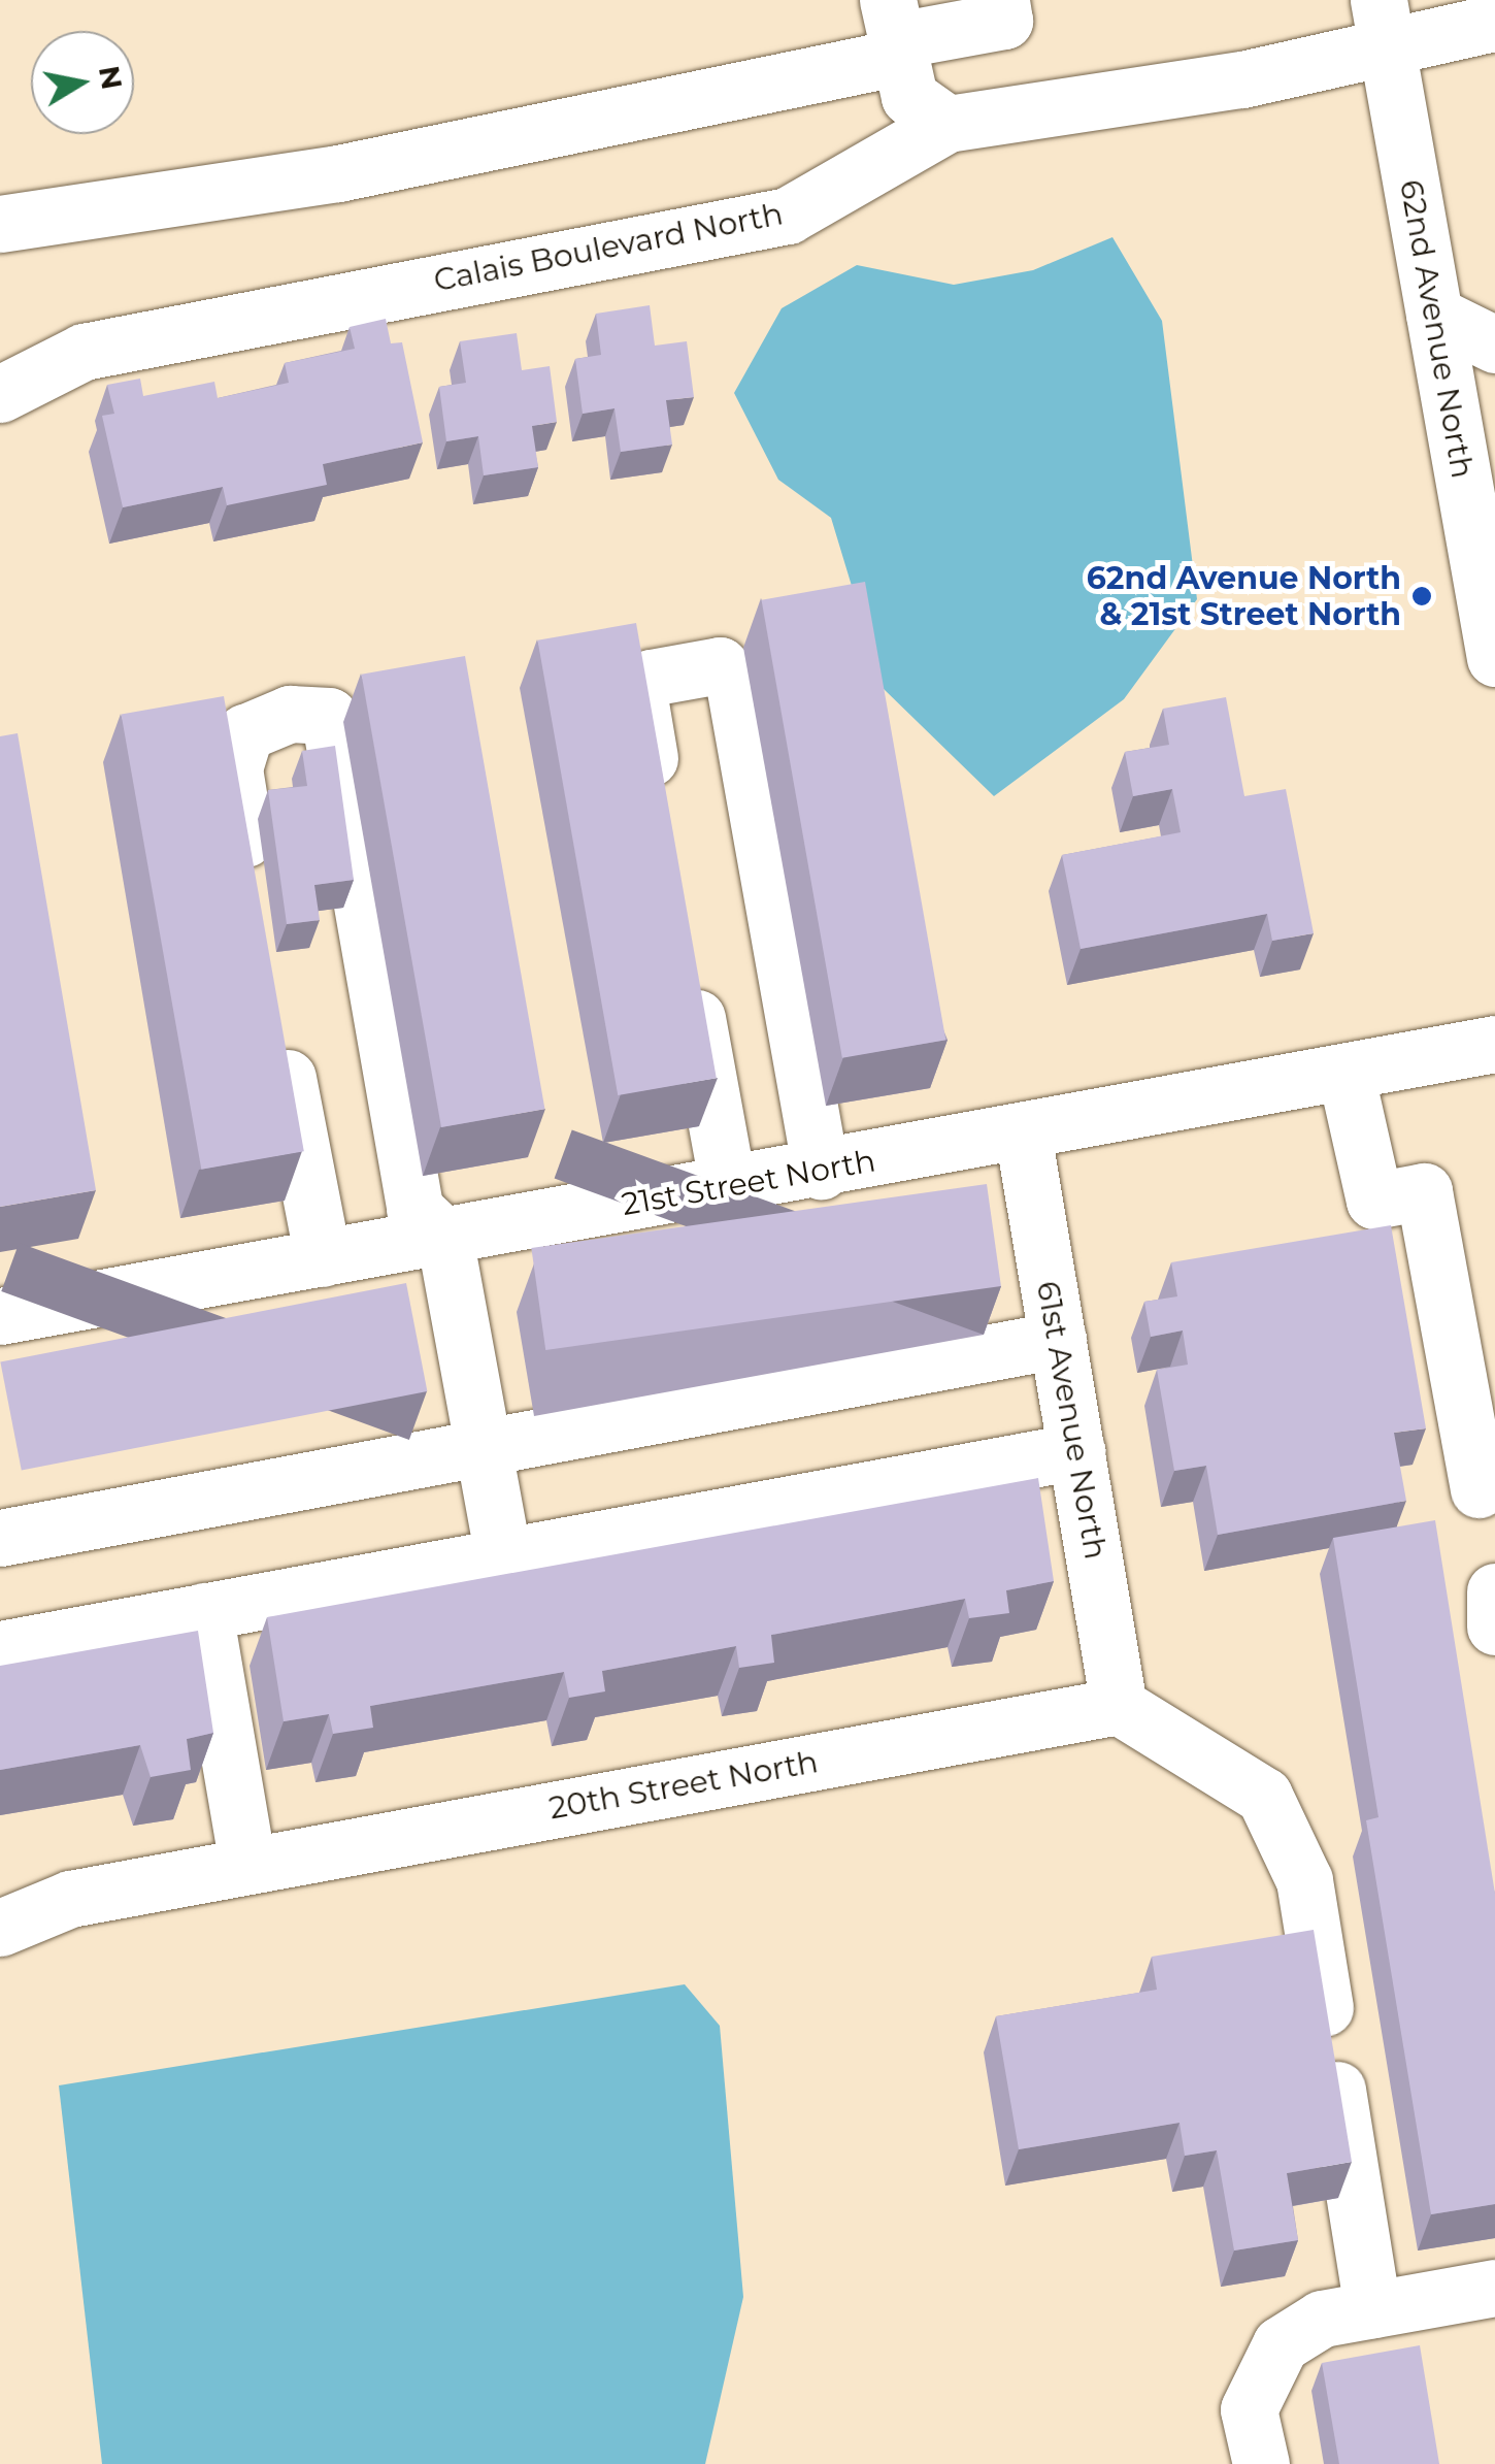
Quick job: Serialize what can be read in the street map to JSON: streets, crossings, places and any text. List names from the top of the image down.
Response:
{
  "streets": {
    "street": [
      "Calais Boulevard North",
      "62nd Avenue North",
      "21st Street North",
      "61st Avenue North",
      "20th Street North"
    ]
  },
  "crossings": [
    ["Calais Boulevard North", "62nd Avenue North"],
    ["21st Street North", "61st Avenue North"],
    ["61st Avenue North", "20th Street North"]
  ],
  "places": ["62nd Avenue North & 21st Street North"],
  "north": "right"
}
